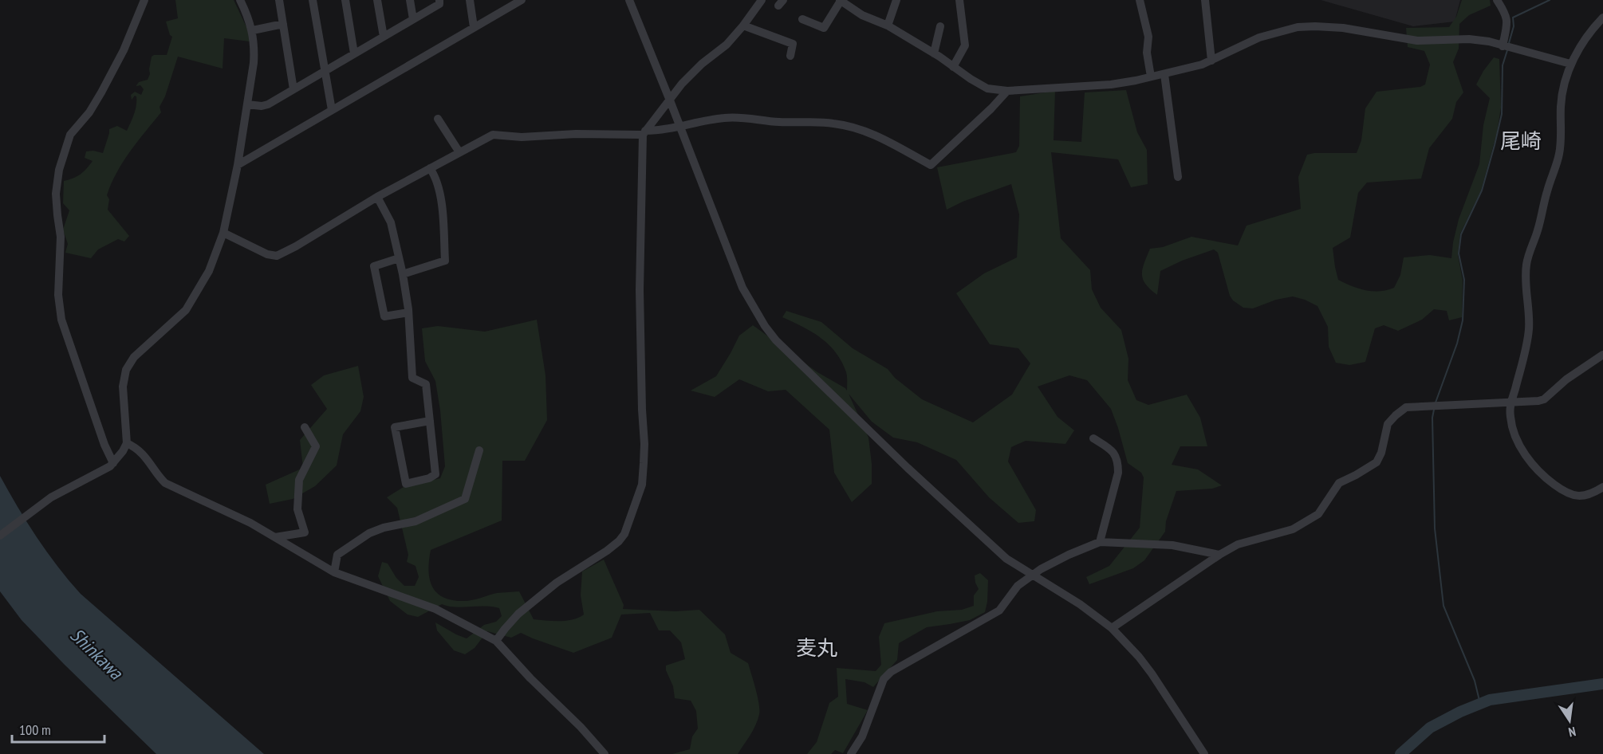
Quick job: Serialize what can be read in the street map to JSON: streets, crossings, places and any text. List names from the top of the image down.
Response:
{
  "districts": ["尾崎", "麦丸"],
  "water": ["Shinkawa"],
  "scale_bar": "100 m",
  "north": "bottom"
}
